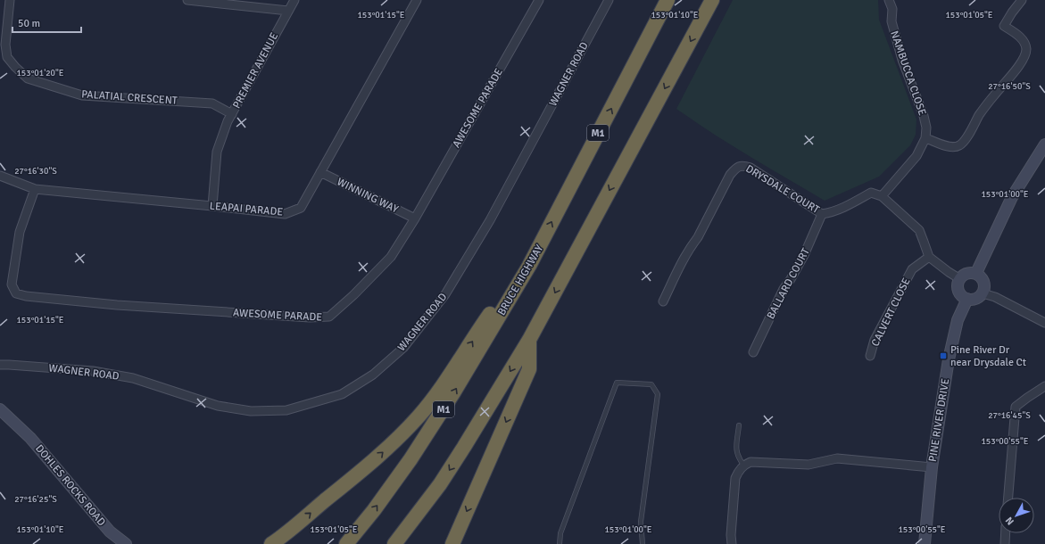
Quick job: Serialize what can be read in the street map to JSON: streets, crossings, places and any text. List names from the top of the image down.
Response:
{
  "streets": {
    "highway": ["M1", "BRUCE HIGHWAY"],
    "street": [
      "PREMIER AVENUE",
      "NAMBUCCA CLOSE",
      "WAGNER ROAD",
      "PALATIAL CRESCENT",
      "AWESOME PARADE",
      "DRYSDALE COURT",
      "WINNING WAY",
      "LEAPAI PARADE",
      "BALLARD COURT",
      "CALVERT CLOSE",
      "PINE RIVER DRIVE",
      "DOHLES ROCKS ROAD"
    ]
  },
  "crossings": [
    ["PREMIER AVENUE", "PALATIAL CRESCENT"],
    ["PREMIER AVENUE", "LEAPAI PARADE"],
    ["NAMBUCCA CLOSE", "DRYSDALE COURT"],
    ["AWESOME PARADE", "WINNING WAY"],
    ["AWESOME PARADE", "LEAPAI PARADE"],
    ["DRYSDALE COURT", "BALLARD COURT"],
    ["WINNING WAY", "LEAPAI PARADE"]
  ],
  "places": {
    "transit": ["Pine River Dr near Drysdale Ct"]
  },
  "scale_bar": "50 m",
  "north": "bottom left",
  "coordinates": [
    "153°01'15\"E",
    "153°01'10\"E",
    "153°01'05\"E",
    "153°01'20\"E",
    "27°16'50\"S",
    "27°16'30\"S",
    "153°01'00\"E",
    "27°16'45\"S",
    "153°00'55\"E",
    "27°16'25\"S"
  ]
}
